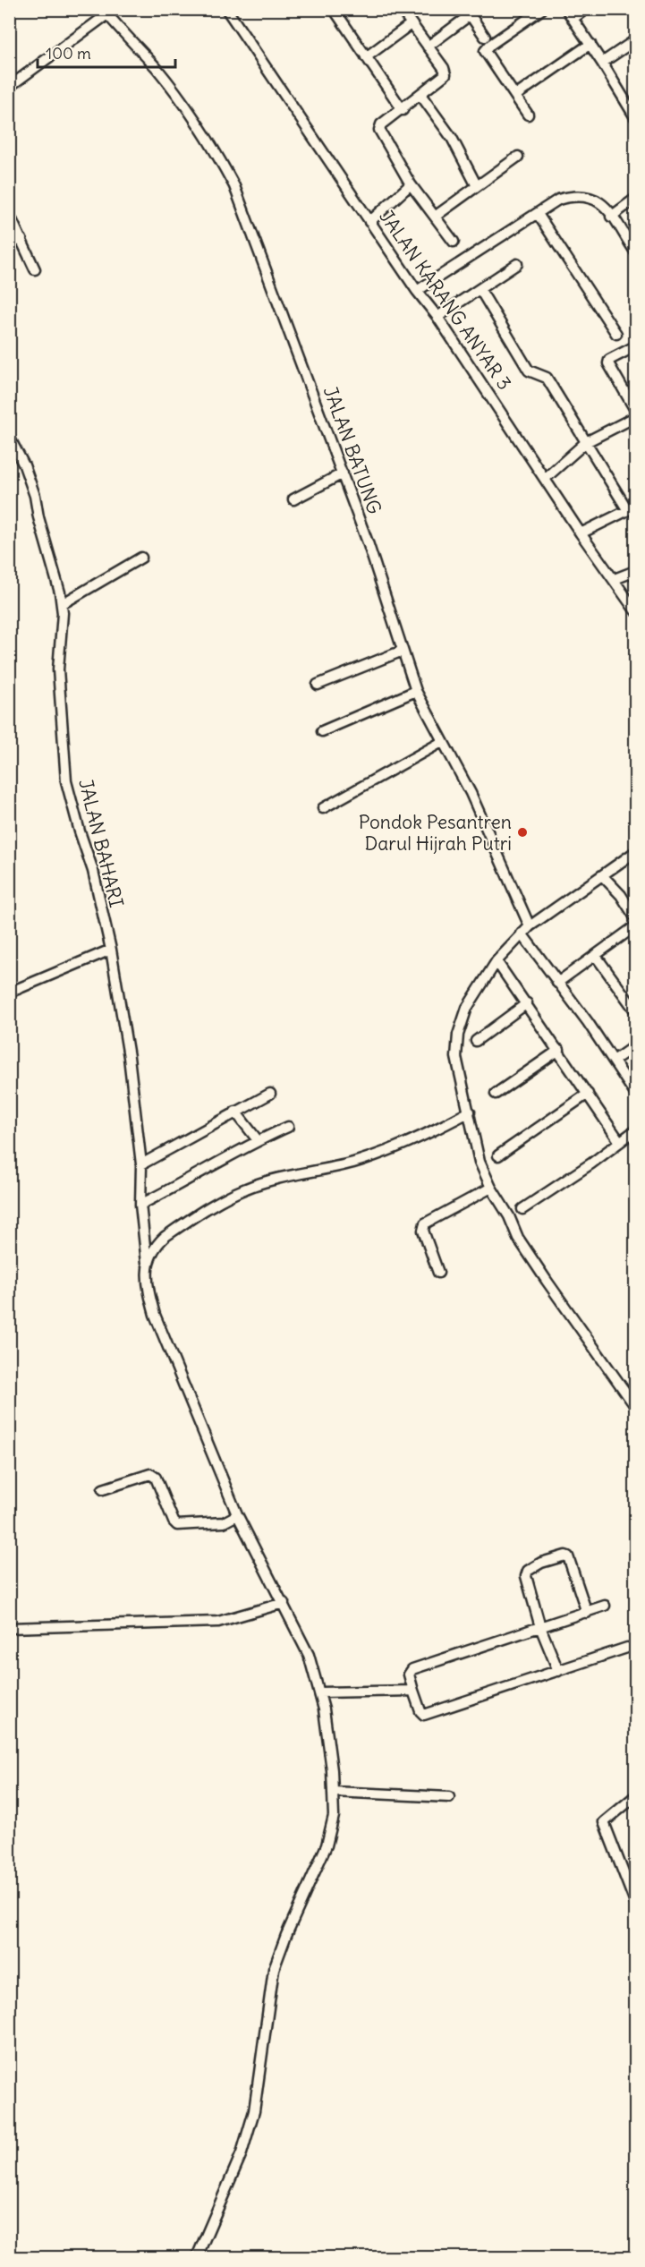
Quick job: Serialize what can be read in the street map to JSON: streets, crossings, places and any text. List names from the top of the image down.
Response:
{
  "streets": {
    "street": ["JALAN KARANG ANYAR 3", "JALAN BATUNG", "JALAN BAHARI"]
  },
  "places": ["Pondok Pesantren Darul Hijrah Putri"],
  "scale_bar": "100 m"
}
